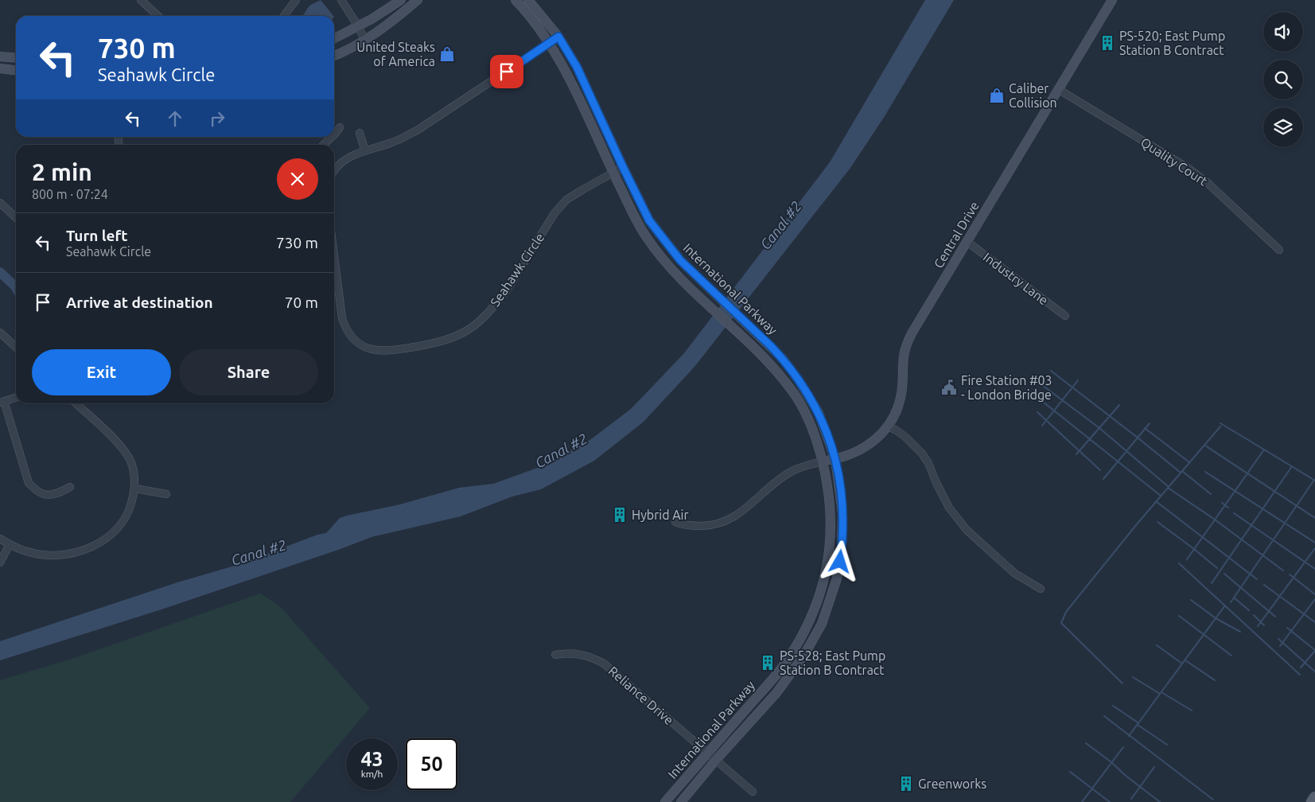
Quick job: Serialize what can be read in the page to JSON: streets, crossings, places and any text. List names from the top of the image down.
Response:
{
  "streets": {
    "main road": ["Central Drive", "International Parkway"],
    "street": [
      "Quality Court",
      "Seahawk Circle",
      "Industry Lane",
      "Reliance Drive"
    ]
  },
  "crossings": [
    ["Quality Court", "Central Drive"],
    ["Central Drive", "Industry Lane"],
    ["Central Drive", "International Parkway"],
    ["Seahawk Circle", "International Parkway"],
    ["International Parkway", "Reliance Drive"]
  ],
  "water": ["Canal #2"],
  "places": {
    "building": [
      "PS-520; East Pump Station B Contract",
      "Hybrid Air",
      "PS-528; East Pump Station B Contract",
      "Greenworks"
    ],
    "shop": ["United Steaks of America", "Caliber Collision"],
    "public building": ["Fire Station #03 - London Bridge"]
  },
  "page": {
    "turn": ["730 m", "Seahawk Circle"],
    "heading": ["2 min", "800 m · 07:24"],
    "list": [
      {
        "name": "Turn left",
        "note": "Seahawk Circle",
        "value": "730 m"
      },
      {
        "name": "Arrive at destination",
        "value": "70 m"
      }
    ],
    "buttons": ["Exit", "Share"],
    "speed": "43 km/h",
    "limit": "50"
  }
}
